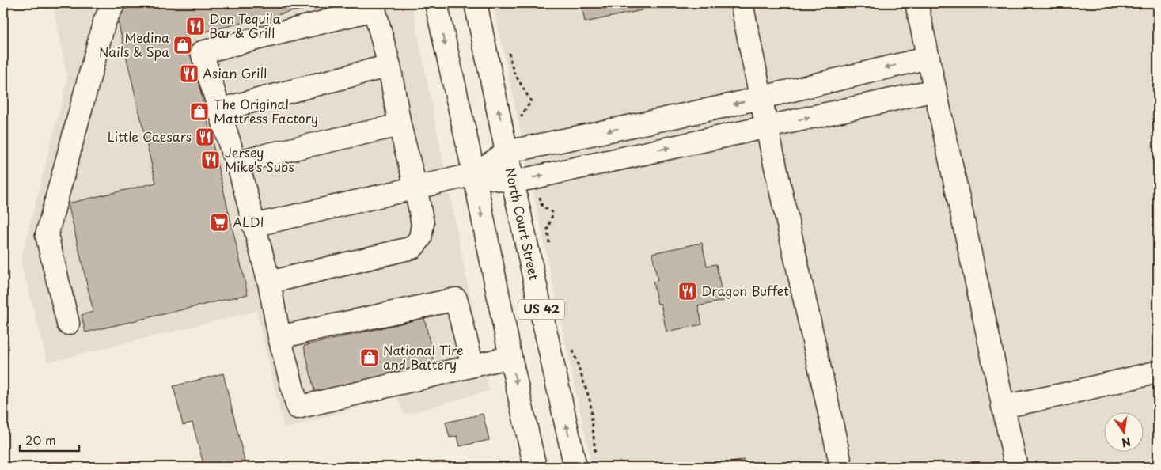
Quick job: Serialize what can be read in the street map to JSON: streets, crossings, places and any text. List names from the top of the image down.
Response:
{
  "streets": {
    "main road": ["North Court Street", "US 42"]
  },
  "places": {
    "restaurant": [
      "Don Tequila Bar & Grill",
      "Asian Grill",
      "Little Caesars",
      "Jersey Mike's Subs",
      "Dragon Buffet"
    ],
    "shop": ["Medina Nails & Spa", "The Original Mattress Factory", "National Tire and Battery"],
    "supermarket": ["ALDI"]
  },
  "scale_bar": "20 m",
  "north": "bottom"
}
